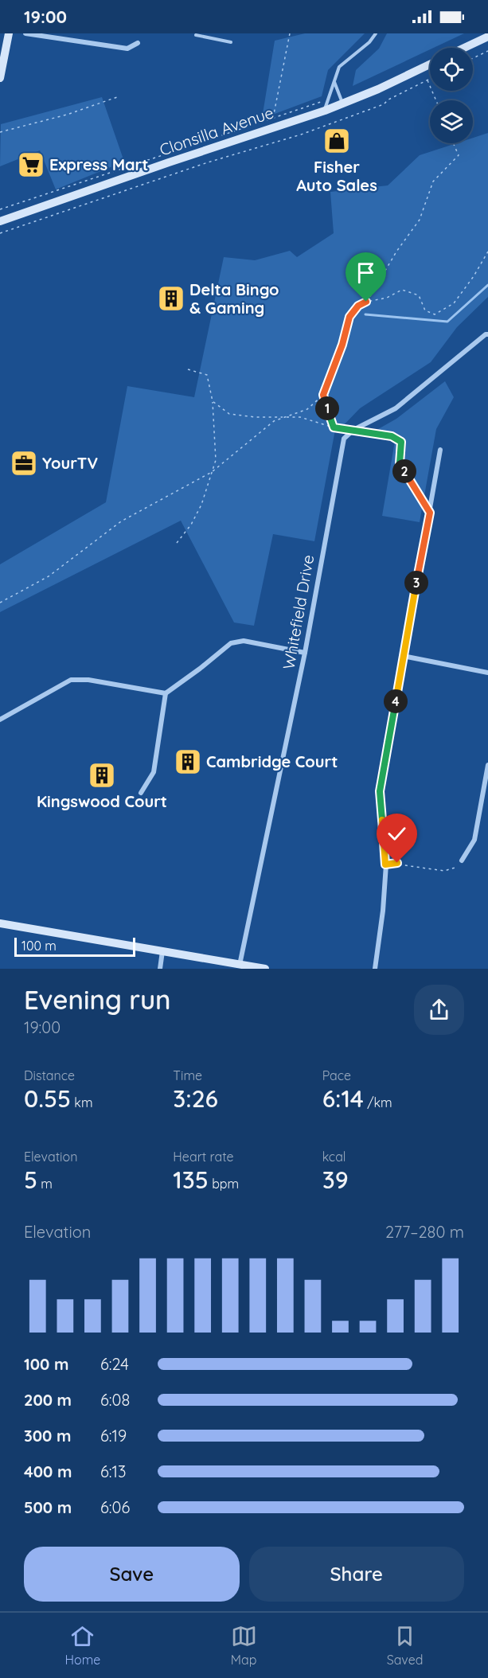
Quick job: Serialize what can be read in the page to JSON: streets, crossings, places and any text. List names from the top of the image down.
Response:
{
  "streets": {
    "main road": ["Clonsilla Avenue"],
    "street": ["Whitefield Drive"]
  },
  "places": {
    "shop": ["Fisher Auto Sales"],
    "supermarket": ["Express Mart"],
    "building": ["Delta Bingo & Gaming", "Cambridge Court", "Kingswood Court"],
    "office": ["YourTV"]
  },
  "scale_bar": "100 m",
  "page": {
    "status": "19:00",
    "pins": [
      "1",
      "2",
      "3",
      "4"
    ],
    "scale": "100 m",
    "heading": ["Evening run", "19:00"],
    "stats": [
      ["Distance", "0.55 km"],
      ["Time", "3:26"],
      ["Pace", "6:14 /km"],
      ["Elevation", "5 m"],
      ["Heart rate", "135 bpm"],
      ["kcal", "39"]
    ],
    "chart": ["Elevation", "277–280 m"],
    "list": [
      {
        "name": "100 m",
        "note": "6:24"
      },
      {
        "name": "200 m",
        "note": "6:08"
      },
      {
        "name": "300 m",
        "note": "6:19"
      },
      {
        "name": "400 m",
        "note": "6:13"
      },
      {
        "name": "500 m",
        "note": "6:06"
      }
    ],
    "buttons": ["Save", "Share"],
    "tabs": ["Home", "Map", "Saved"]
  }
}
